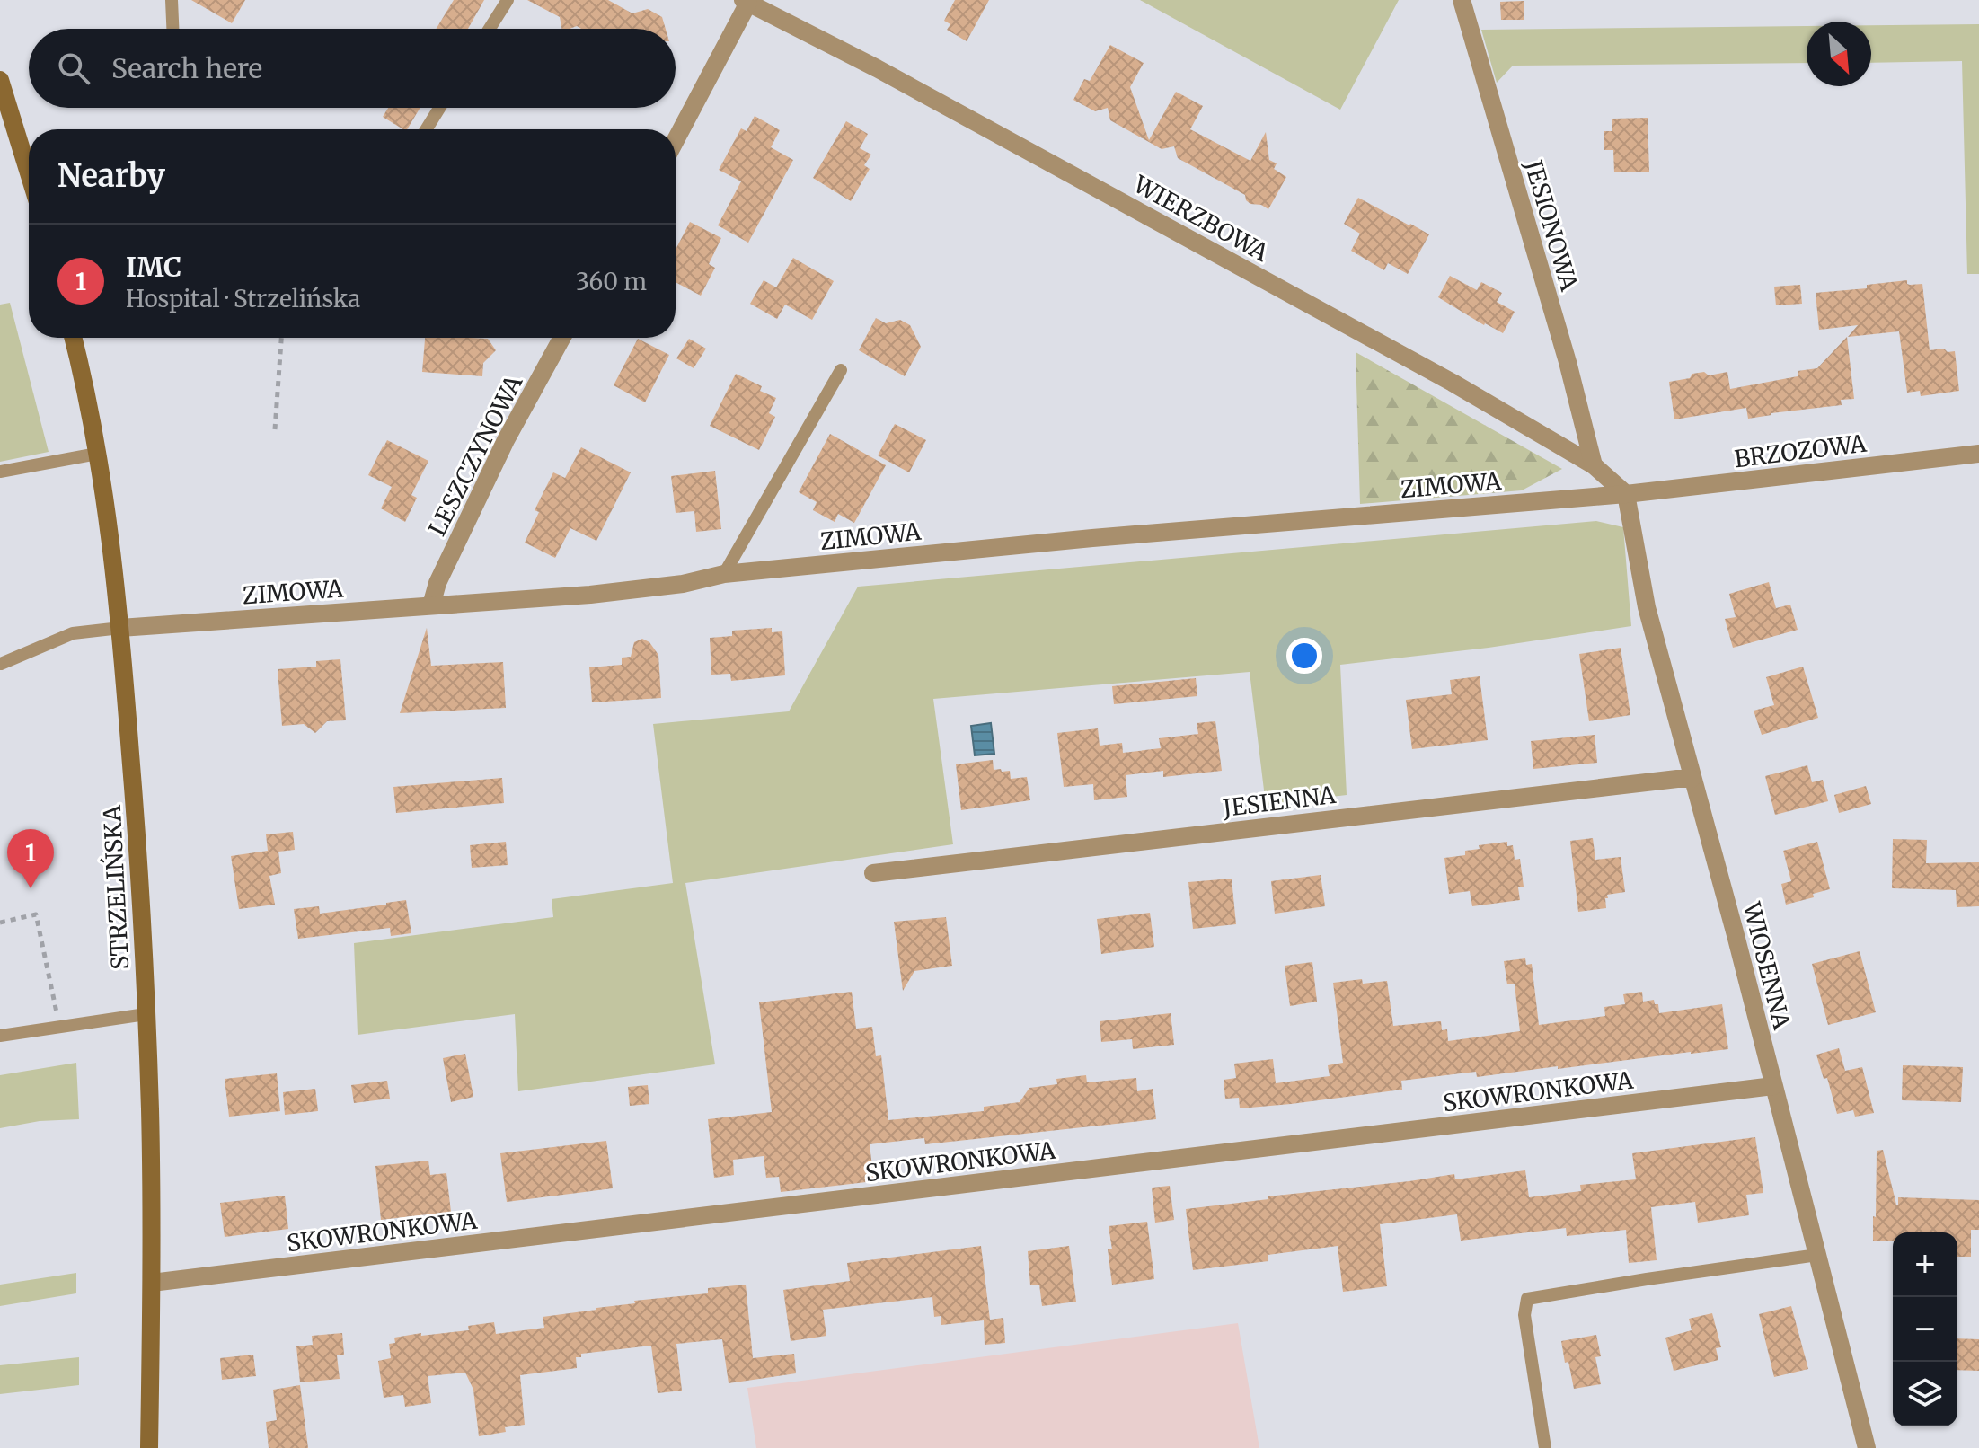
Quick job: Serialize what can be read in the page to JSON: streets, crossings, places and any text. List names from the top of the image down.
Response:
{
  "streets": {
    "main road": ["STRZELIŃSKA"],
    "street": [
      "WIERZBOWA",
      "JESIONOWA",
      "BRZOZOWA",
      "LESZCZYNOWA",
      "ZIMOWA",
      "JESIENNA",
      "WIOSENNA",
      "SKOWRONKOWA"
    ]
  },
  "crossings": [
    ["WIERZBOWA", "JESIONOWA"],
    ["WIERZBOWA", "BRZOZOWA"],
    ["WIERZBOWA", "ZIMOWA"],
    ["WIERZBOWA", "WIOSENNA"],
    ["BRZOZOWA", "ZIMOWA"],
    ["BRZOZOWA", "WIOSENNA"],
    ["LESZCZYNOWA", "ZIMOWA"],
    ["ZIMOWA", "STRZELIŃSKA"],
    ["ZIMOWA", "WIOSENNA"],
    ["JESIENNA", "WIOSENNA"],
    ["STRZELIŃSKA", "SKOWRONKOWA"],
    ["WIOSENNA", "SKOWRONKOWA"]
  ],
  "north": "bottom right",
  "page": {
    "search": "Search here",
    "heading": "Nearby",
    "list": [
      {
        "mark": "1",
        "name": "IMC",
        "note": "Hospital · Strzelińska",
        "value": "360 m"
      }
    ],
    "pins": "1",
    "map_buttons": ["+", "−"]
  }
}
